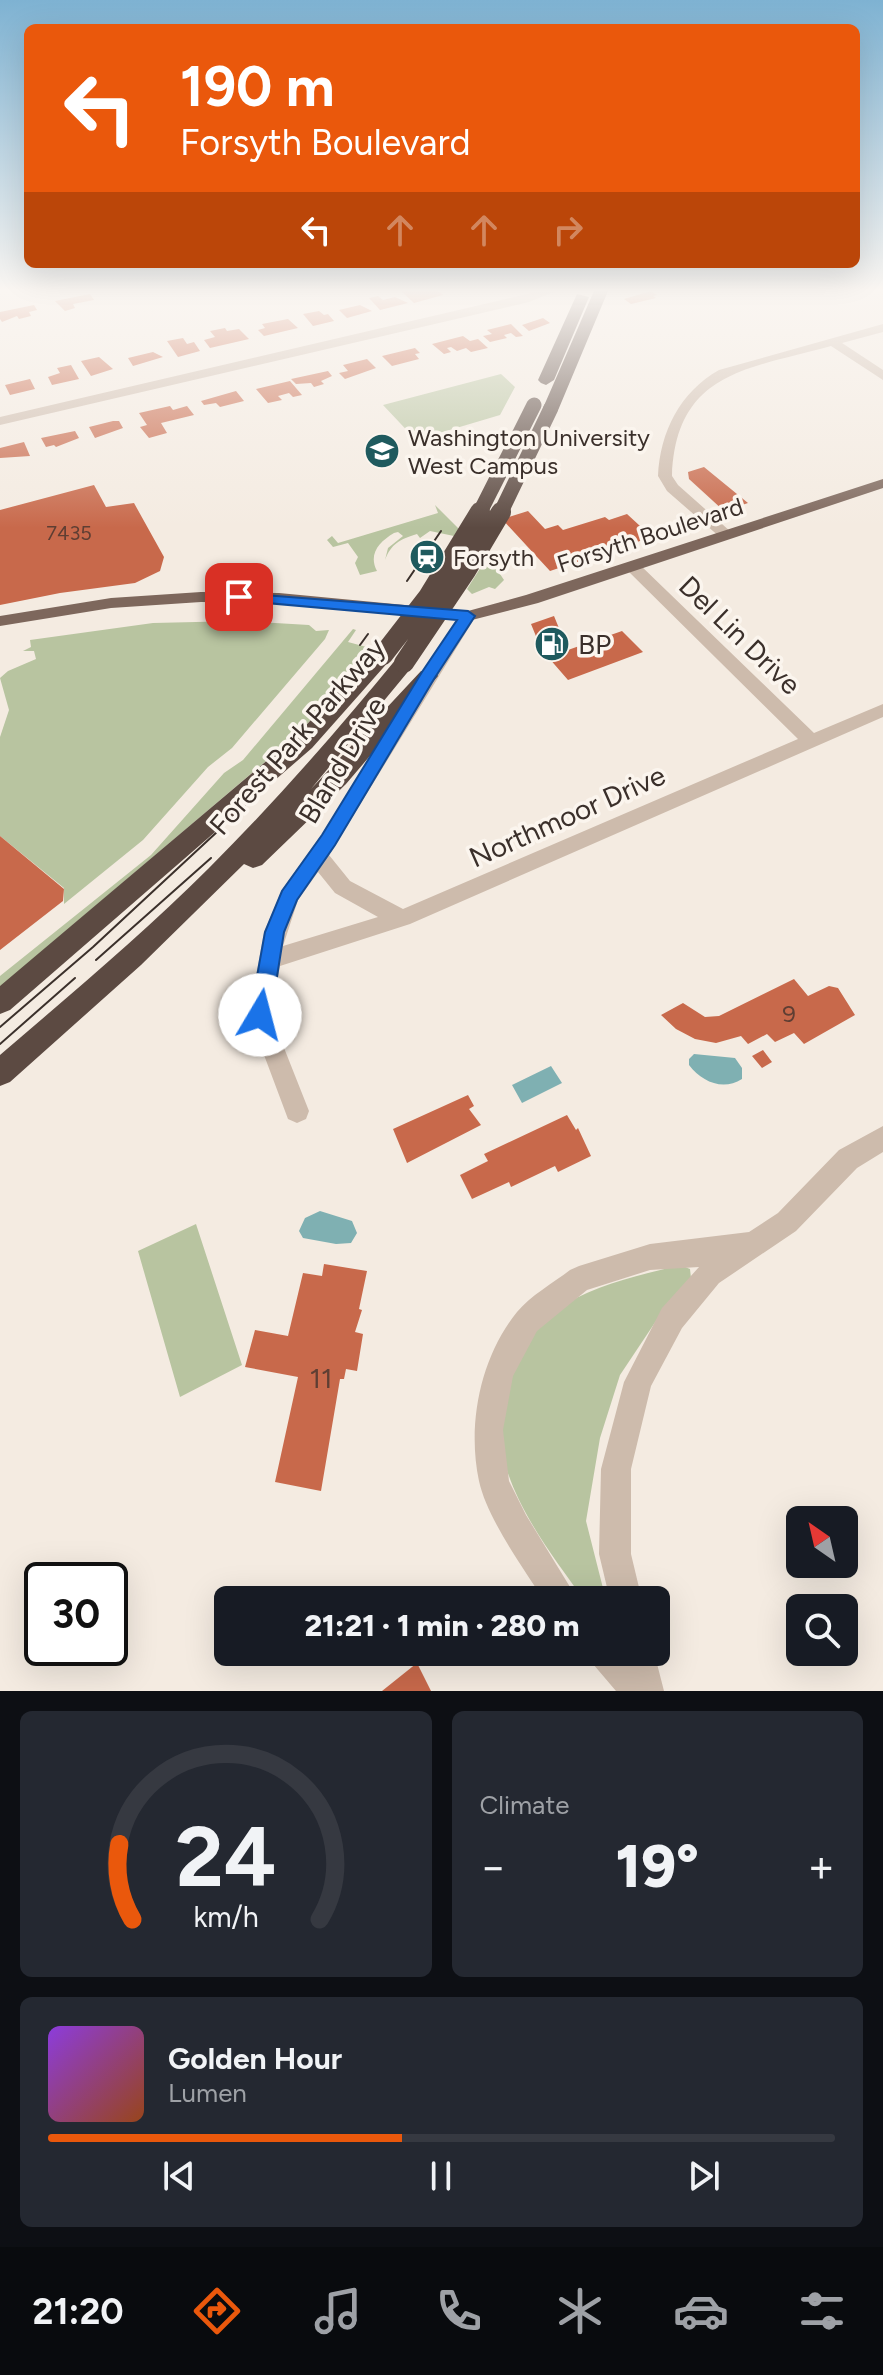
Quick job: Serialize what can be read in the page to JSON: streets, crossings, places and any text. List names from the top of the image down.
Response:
{
  "streets": {
    "highway": ["Forest Park Parkway"],
    "main road": ["Forsyth Boulevard"],
    "street": ["Del Lin Drive", "Bland Drive", "Northmoor Drive"]
  },
  "crossings": [
    ["Forsyth Boulevard", "Del Lin Drive"],
    ["Forsyth Boulevard", "Bland Drive"],
    ["Del Lin Drive", "Northmoor Drive"],
    ["Bland Drive", "Northmoor Drive"]
  ],
  "places": {
    "school or university": ["Washington University West Campus"],
    "station": ["Forsyth"],
    "fuel station": ["BP"]
  },
  "house_numbers": ["7435", "9", "11"],
  "north": "top left",
  "page": {
    "turn": ["190 m", "Forsyth Boulevard"],
    "limit": "30",
    "trip": "21:21 · 1 min · 280 m",
    "tile": "Climate",
    "heat": ["−", "19°", "+"],
    "song": ["Golden Hour", "Lumen"],
    "tabs": "21:20",
    "gauge": ["24", "km/h"]
  }
}
